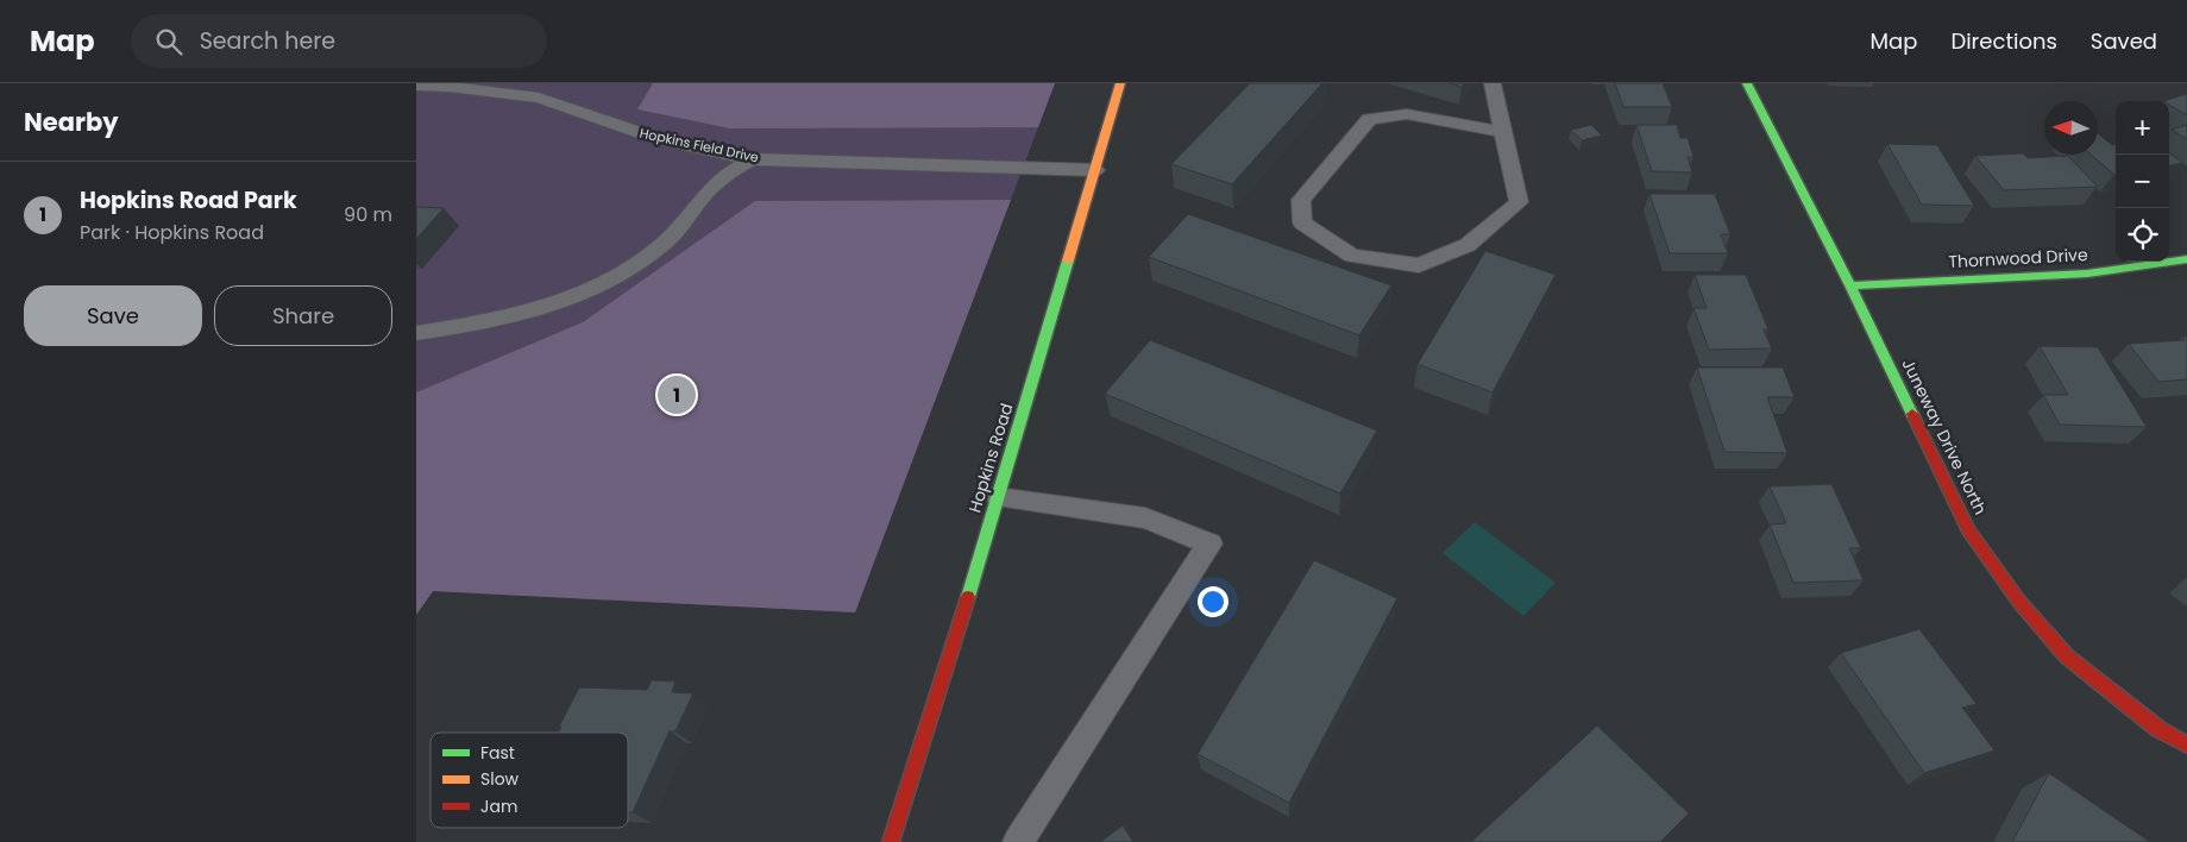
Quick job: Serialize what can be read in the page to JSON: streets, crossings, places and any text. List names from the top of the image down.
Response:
{
  "streets": {
    "street": ["Thornwood Drive", "Juneway Drive North", "Hopkins Road"],
    "lane": ["Hopkins Field Drive"]
  },
  "crossings": [
    ["Hopkins Field Drive", "Hopkins Road"],
    ["Thornwood Drive", "Juneway Drive North"]
  ],
  "legend": ["Fast", "Slow", "Jam"],
  "north": "left",
  "page": {
    "header": "Map",
    "search": "Search here",
    "nav": ["Map", "Directions", "Saved"],
    "heading": "Nearby",
    "map_buttons": ["+", "−"],
    "list": [
      {
        "mark": "1",
        "name": "Hopkins Road Park",
        "note": "Park · Hopkins Road",
        "value": "90 m"
      }
    ],
    "buttons": ["Save", "Share"],
    "pins": "1"
  }
}
